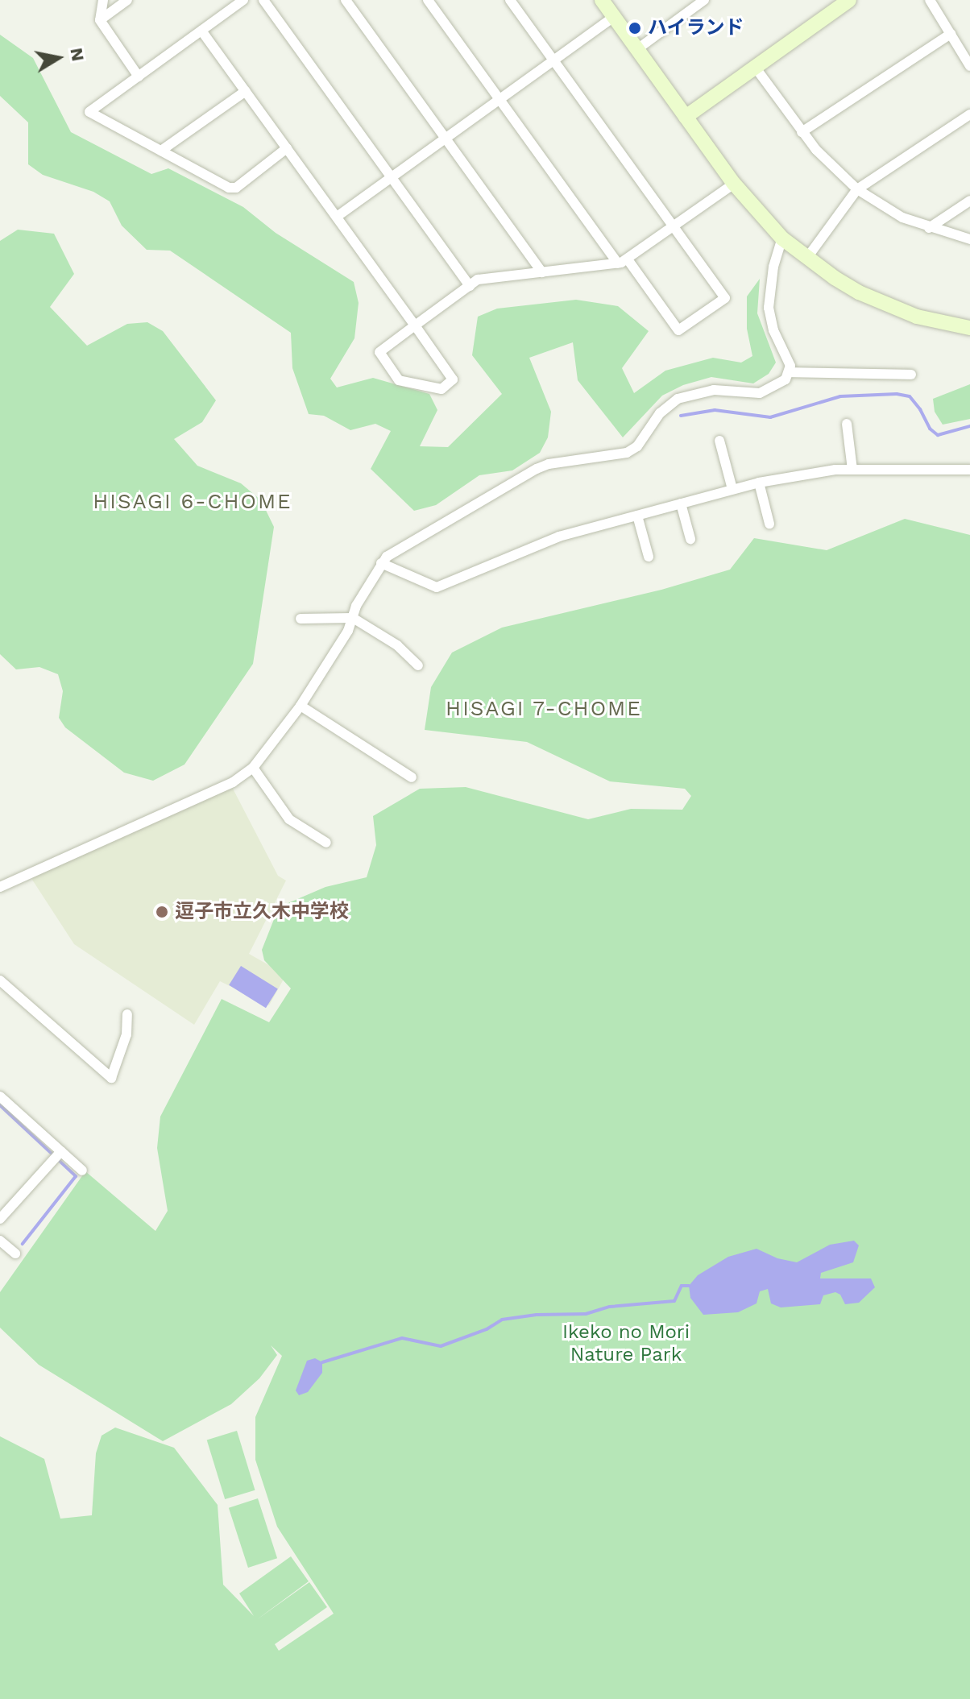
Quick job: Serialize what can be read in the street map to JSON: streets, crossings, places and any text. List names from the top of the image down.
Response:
{
  "districts": ["HISAGI 6-CHOME", "HISAGI 7-CHOME"],
  "parks": ["Ikeko no Mori Nature Park"],
  "places": ["ハイランド", "逗子市立久木中学校"],
  "north": "right"
}
